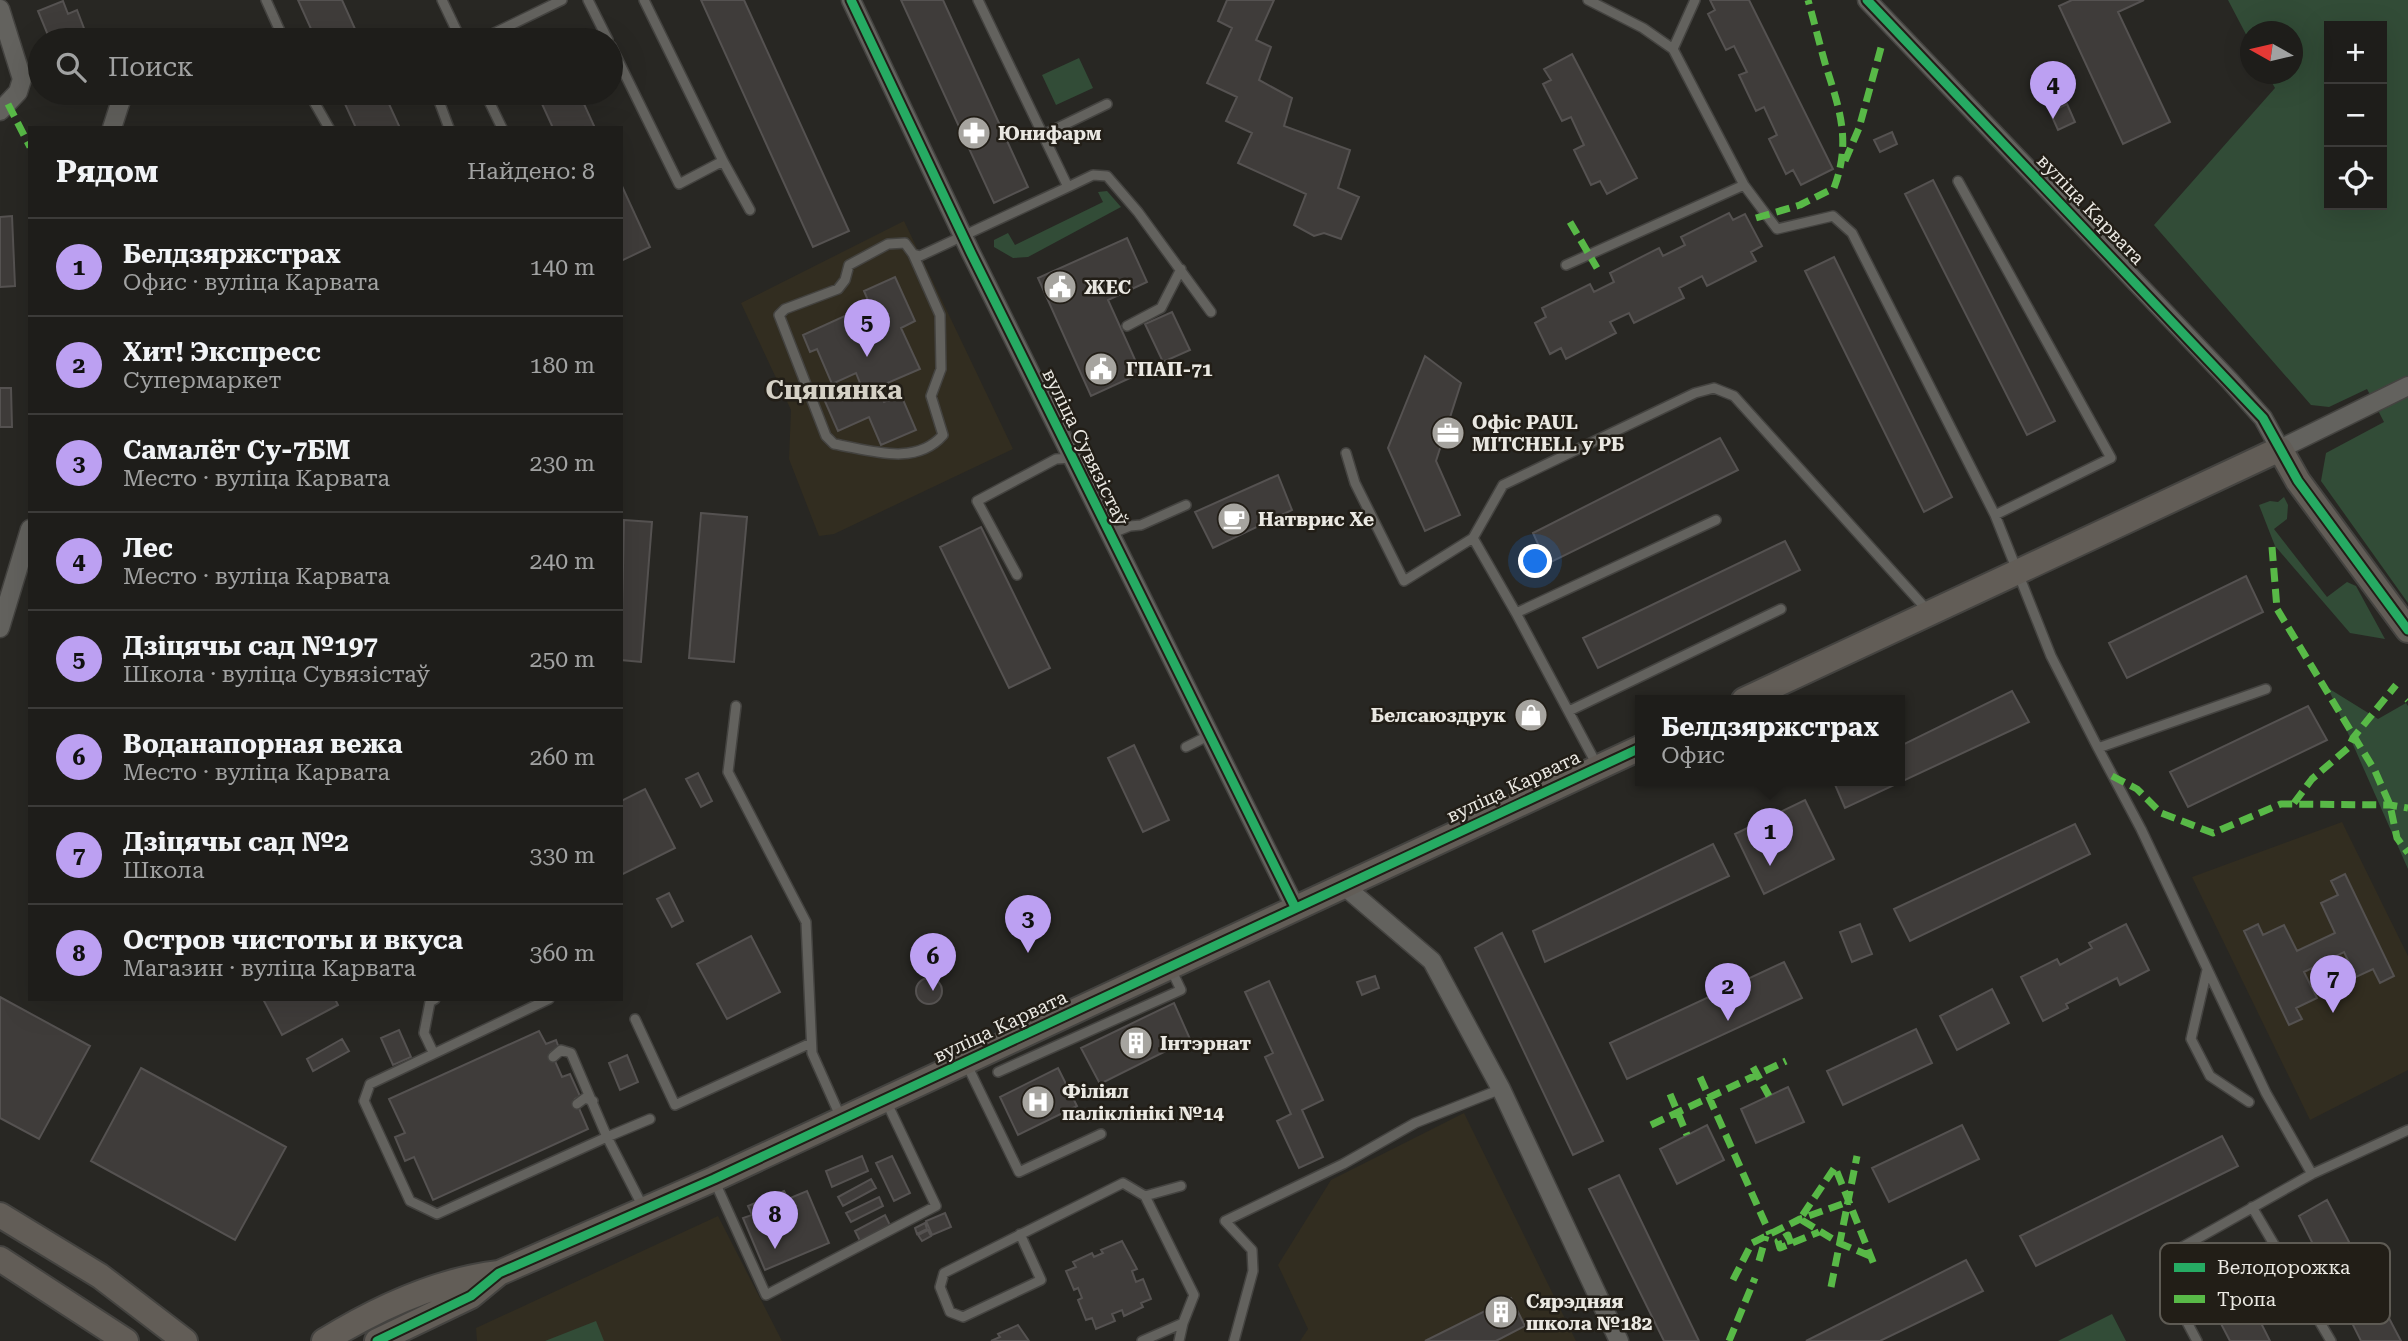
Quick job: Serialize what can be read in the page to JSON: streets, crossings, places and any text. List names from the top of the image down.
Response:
{
  "streets": {
    "street": ["вуліца Карвата", "вуліца Сувязістаў"]
  },
  "crossings": [
    ["вуліца Карвата", "вуліца Сувязістаў"]
  ],
  "districts": ["Сцяпянка"],
  "places": {
    "pharmacy": ["Юнифарм"],
    "public building": ["ЖЕС", "ГПАП-71"],
    "office": ["Офіс PAUL MITCHELL у РБ"],
    "cafe": ["Натврис Хе"],
    "shop": ["Белсаюздрук"],
    "building": ["Інтэрнат", "Сярэдняя школа №182"],
    "hospital": ["Філіял паліклінікі №14"]
  },
  "legend": ["Велодорожка", "Тропа"],
  "north": "left",
  "page": {
    "map_buttons": ["+", "−"],
    "search": "Поиск",
    "pins": [
      "4",
      "5",
      "1",
      "3",
      "6",
      "7",
      "2",
      "8"
    ],
    "heading": ["Рядом", "Найдено: 8"],
    "list": [
      {
        "mark": "1",
        "name": "Белдзяржстрах",
        "note": "Офис · вуліца Карвата",
        "value": "140 m"
      },
      {
        "mark": "2",
        "name": "Хит! Экспресс",
        "note": "Супермаркет",
        "value": "180 m"
      },
      {
        "mark": "3",
        "name": "Самалёт Су-7БМ",
        "note": "Место · вуліца Карвата",
        "value": "230 m"
      },
      {
        "mark": "4",
        "name": "Лес",
        "note": "Место · вуліца Карвата",
        "value": "240 m"
      },
      {
        "mark": "5",
        "name": "Дзіцячы сад №197",
        "note": "Школа · вуліца Сувязістаў",
        "value": "250 m"
      },
      {
        "mark": "6",
        "name": "Воданапорная вежа",
        "note": "Место · вуліца Карвата",
        "value": "260 m"
      },
      {
        "mark": "7",
        "name": "Дзіцячы сад №2",
        "note": "Школа",
        "value": "330 m"
      },
      {
        "mark": "8",
        "name": "Остров чистоты и вкуса",
        "note": "Магазин · вуліца Карвата",
        "value": "360 m"
      }
    ],
    "popup": ["Белдзяржстрах", "Офис"]
  }
}
